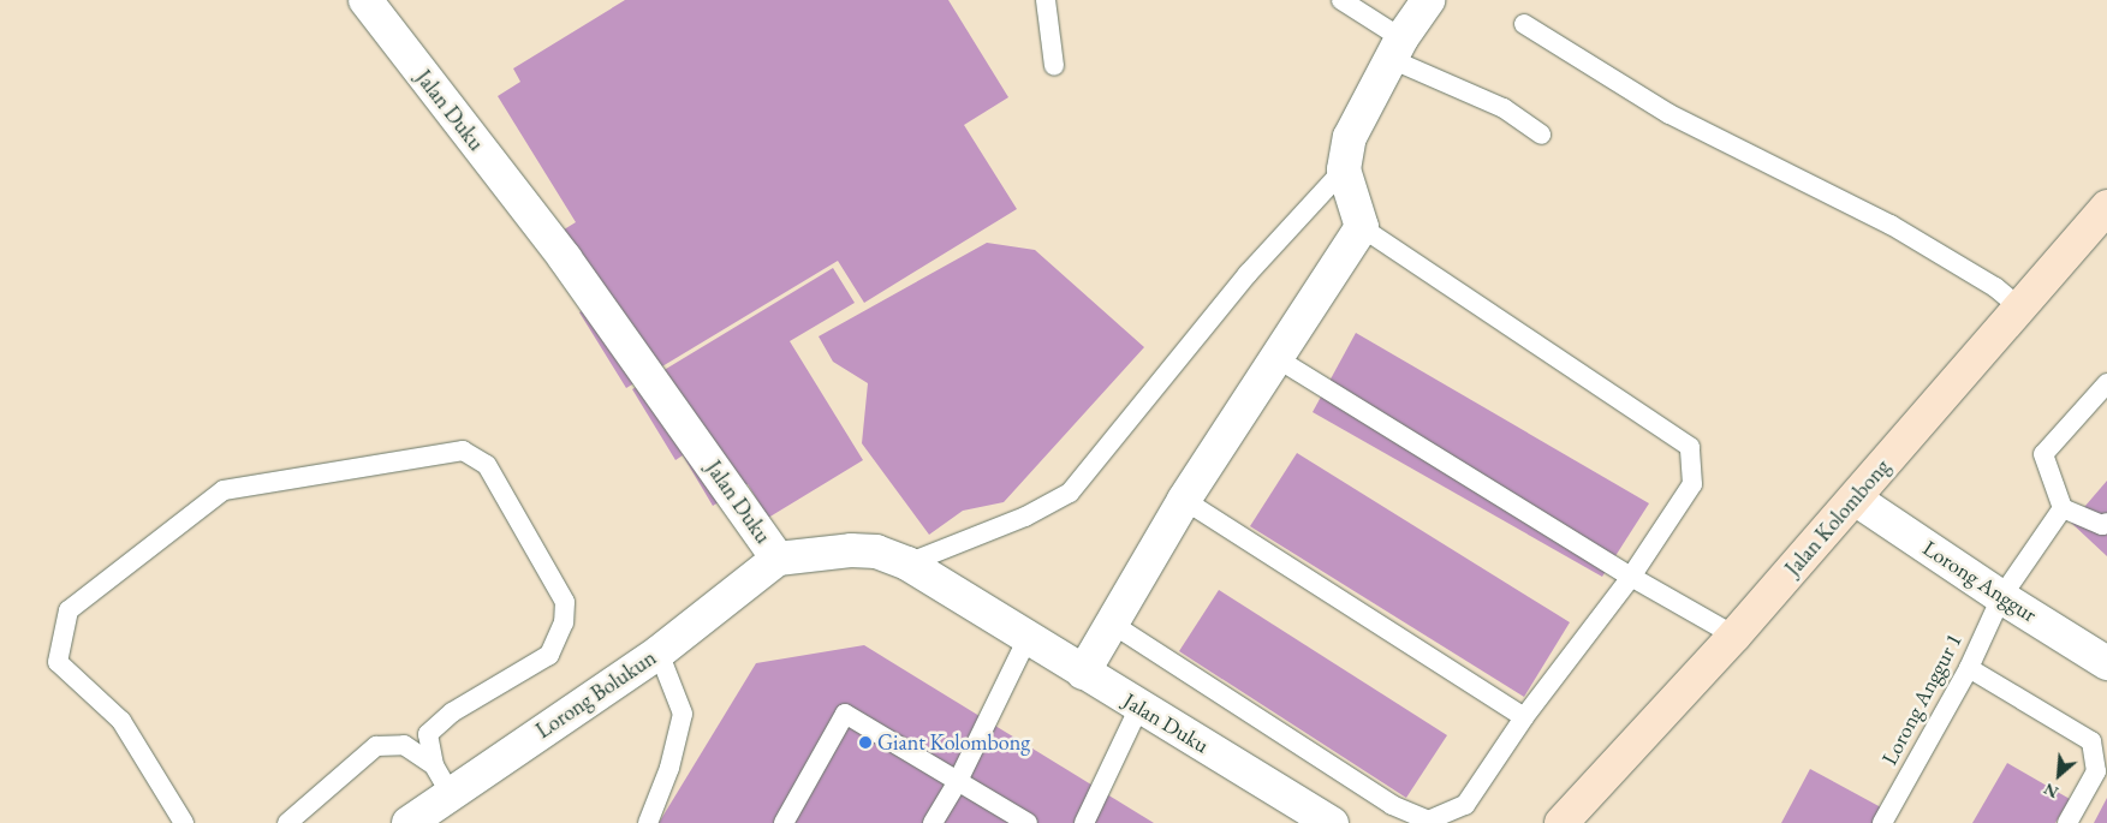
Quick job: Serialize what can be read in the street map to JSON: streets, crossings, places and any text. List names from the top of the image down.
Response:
{
  "streets": {
    "street": [
      "Jalan Duku",
      "Jalan Kolombong",
      "Lorong Anggur",
      "Lorong Bolukun"
    ],
    "lane": ["Lorong Anggur 1"]
  },
  "crossings": [
    ["Jalan Duku", "Lorong Bolukun"],
    ["Jalan Kolombong", "Lorong Anggur"],
    ["Lorong Anggur", "Lorong Anggur 1"]
  ],
  "places": ["Giant Kolombong"],
  "north": "bottom left"
}
